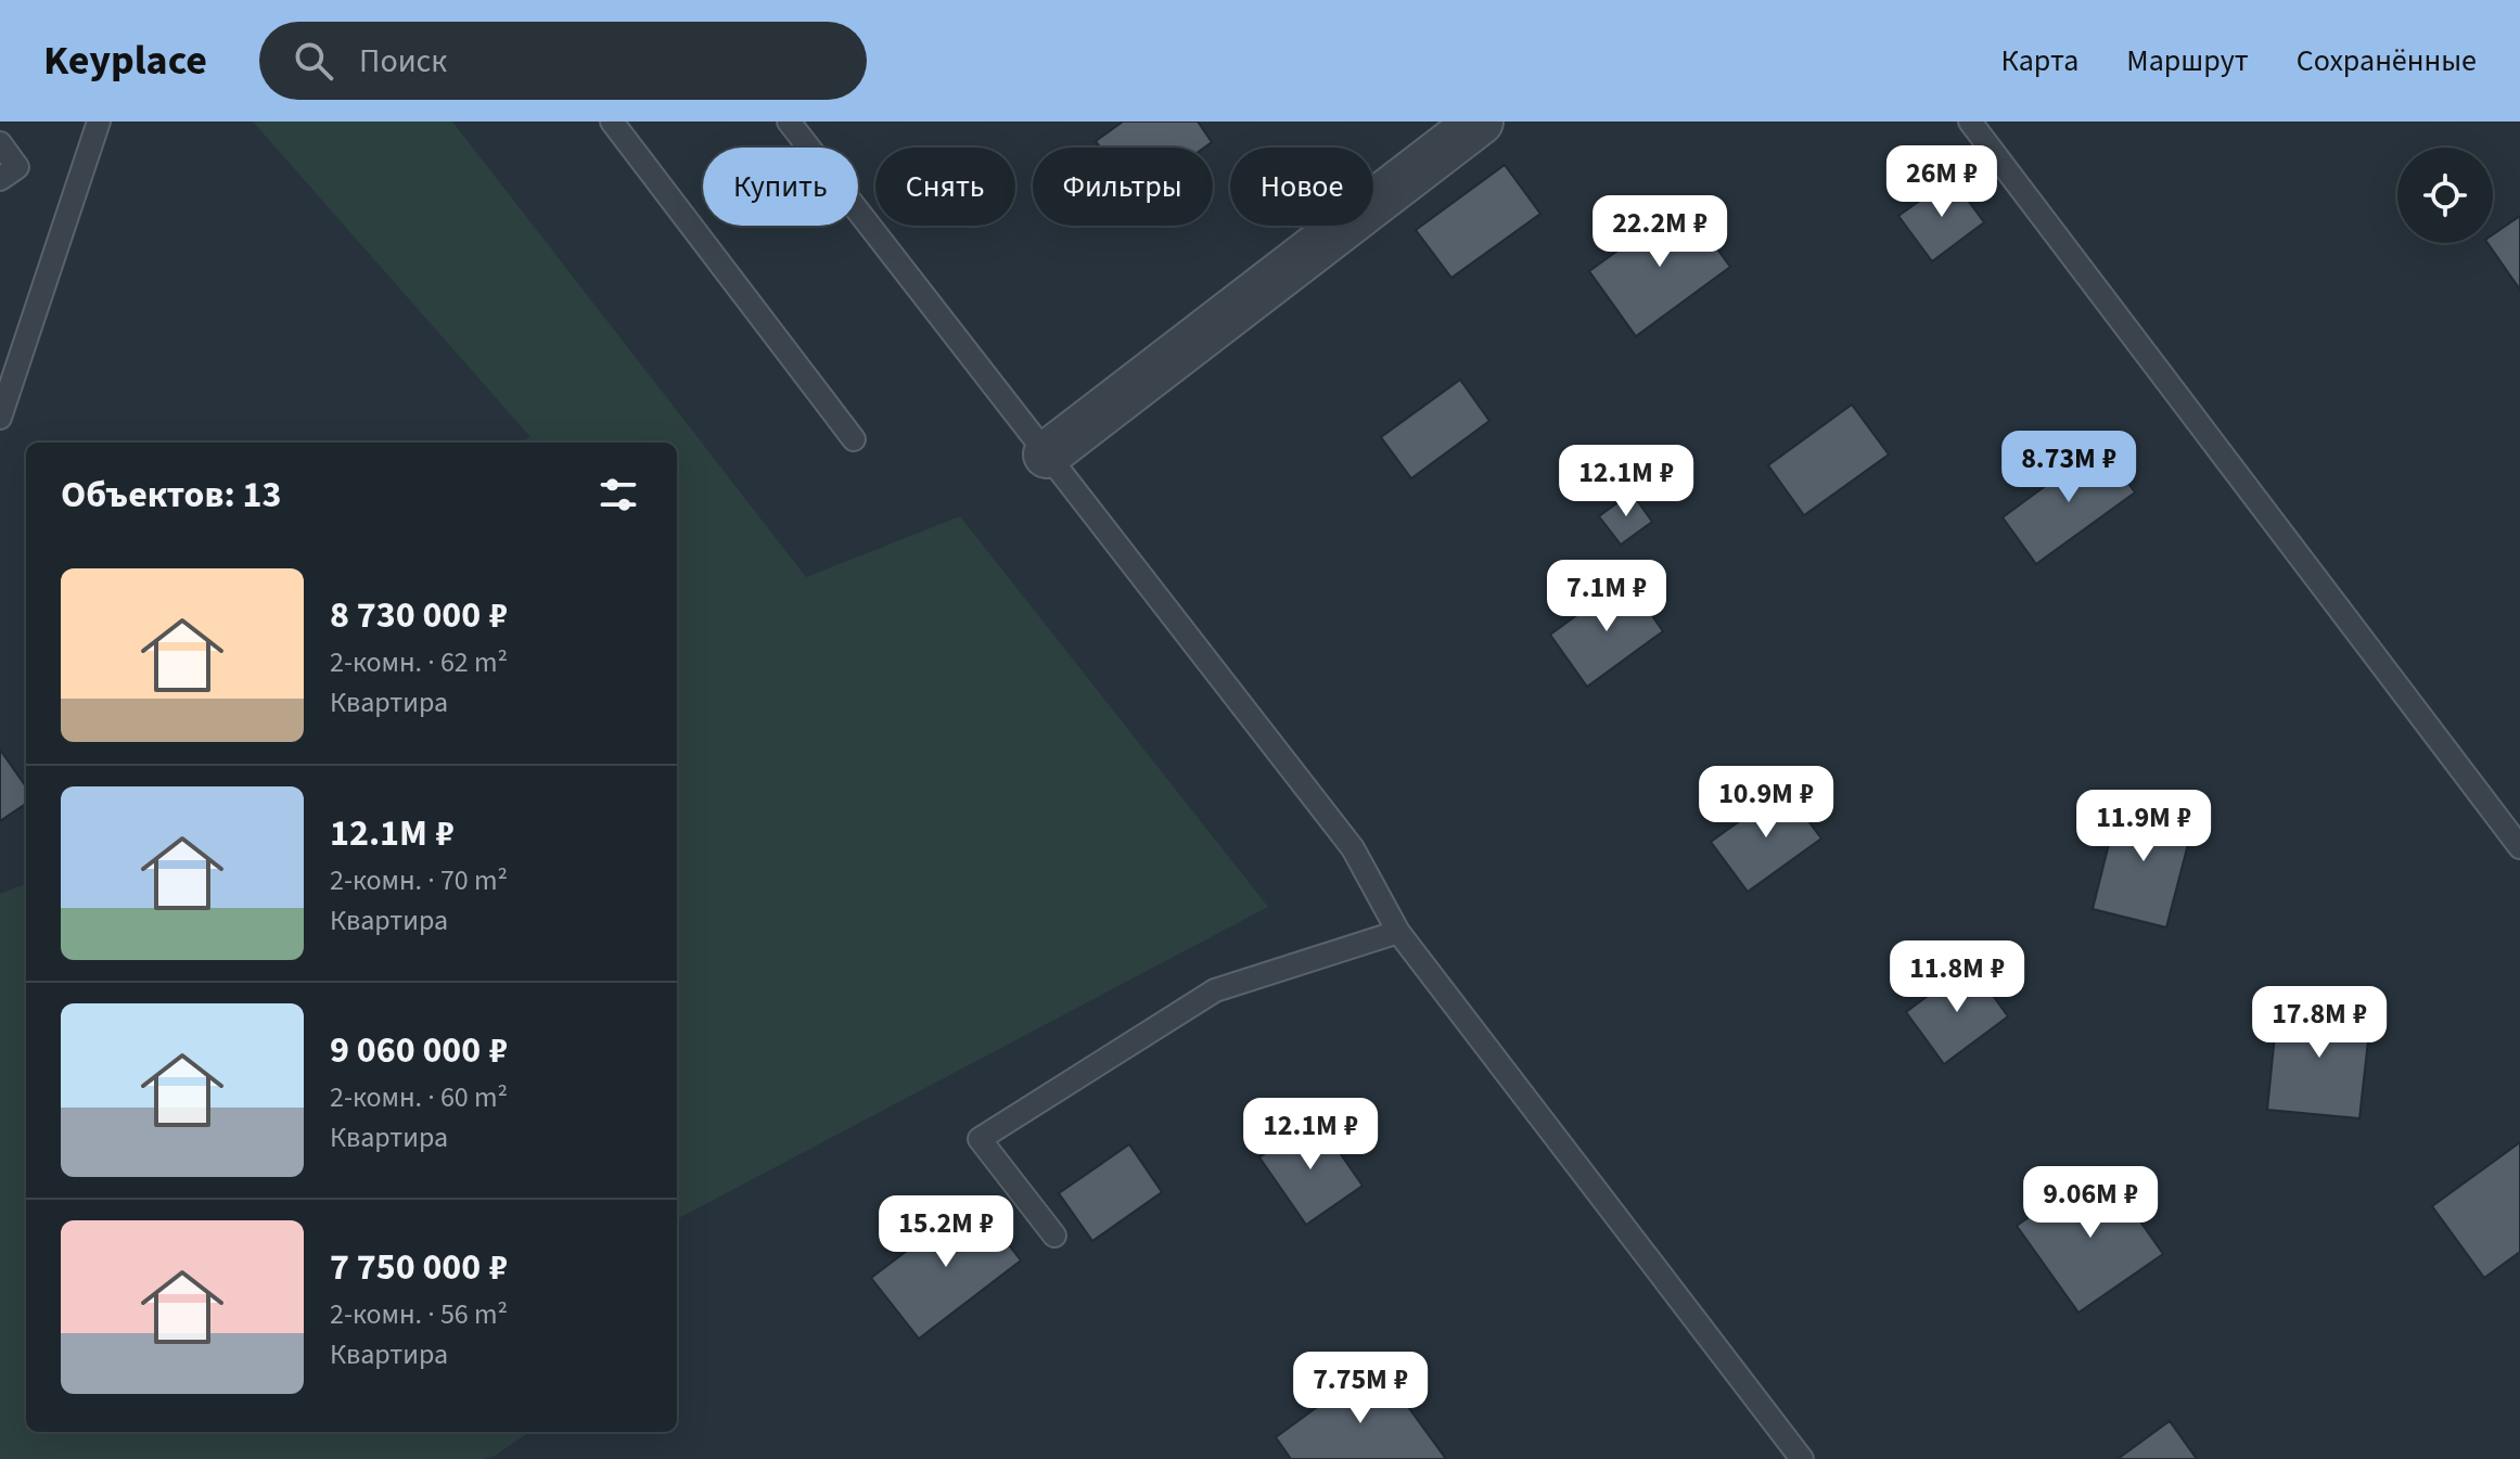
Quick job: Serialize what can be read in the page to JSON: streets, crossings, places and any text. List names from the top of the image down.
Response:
{
  "page": {
    "header": "Keyplace",
    "search": "Поиск",
    "nav": ["Карта", "Маршрут", "Сохранённые"],
    "price": [
      "26M ₽",
      "22.2M ₽",
      "8.73M ₽",
      "12.1M ₽",
      "7.1M ₽",
      "10.9M ₽",
      "11.9M ₽",
      "11.8M ₽",
      "17.8M ₽",
      "12.1M ₽",
      "9.06M ₽",
      "15.2M ₽",
      "7.75M ₽"
    ],
    "chip": [
      "Купить",
      "Снять",
      "Фильтры",
      "Новое"
    ],
    "heading": "Объектов: 13",
    "list": [
      {
        "name": "8 730 000 ₽",
        "note": "2-комн. · 62 m² · Квартира"
      },
      {
        "name": "12.1M ₽",
        "note": "2-комн. · 70 m² · Квартира"
      },
      {
        "name": "9 060 000 ₽",
        "note": "2-комн. · 60 m² · Квартира"
      },
      {
        "name": "7 750 000 ₽",
        "note": "2-комн. · 56 m² · Квартира"
      }
    ]
  }
}
